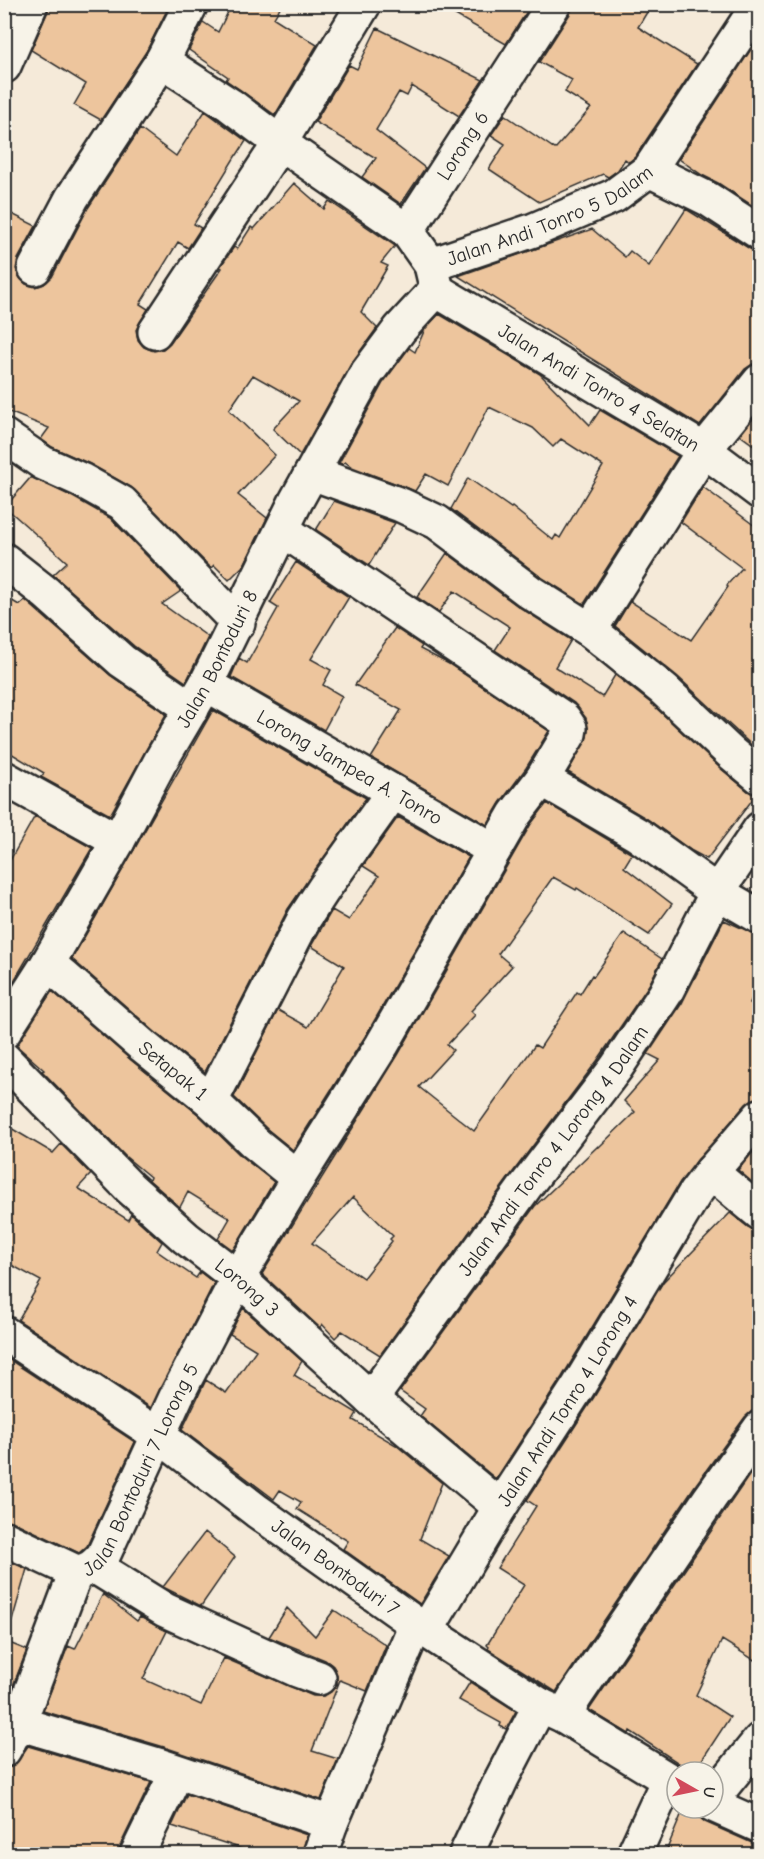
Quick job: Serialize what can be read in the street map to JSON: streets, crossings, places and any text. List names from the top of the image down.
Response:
{
  "streets": {
    "street": [
      "Lorong 6",
      "Jalan Andi Tonro 5 Dalam",
      "Jalan Andi Tonro 4 Selatan",
      "Jalan Bontoduri 8",
      "Lorong Jampea A. Tonro",
      "Setapak 1",
      "Jalan Andi Tonro 4 Lorong 4 Dalam",
      "Lorong 3",
      "Jalan Andi Tonro 4 Lorong 4",
      "Jalan Bontoduri 7 Lorong 5",
      "Jalan Bontoduri 7"
    ]
  },
  "crossings": [
    ["Jalan Andi Tonro 5 Dalam", "Jalan Andi Tonro 4 Selatan"],
    ["Jalan Andi Tonro 5 Dalam", "Jalan Bontoduri 8"],
    ["Jalan Andi Tonro 4 Selatan", "Jalan Bontoduri 8"],
    ["Jalan Bontoduri 8", "Lorong Jampea A. Tonro"],
    ["Jalan Bontoduri 8", "Setapak 1"],
    ["Jalan Bontoduri 8", "Jalan Bontoduri 7 Lorong 5"],
    ["Lorong Jampea A. Tonro", "Jalan Bontoduri 7 Lorong 5"],
    ["Setapak 1", "Jalan Bontoduri 7 Lorong 5"],
    ["Jalan Andi Tonro 4 Lorong 4 Dalam", "Lorong 3"],
    ["Lorong 3", "Jalan Andi Tonro 4 Lorong 4"],
    ["Lorong 3", "Jalan Bontoduri 7 Lorong 5"],
    ["Jalan Andi Tonro 4 Lorong 4", "Jalan Bontoduri 7"],
    ["Jalan Bontoduri 7 Lorong 5", "Jalan Bontoduri 7"]
  ],
  "north": "right"
}
